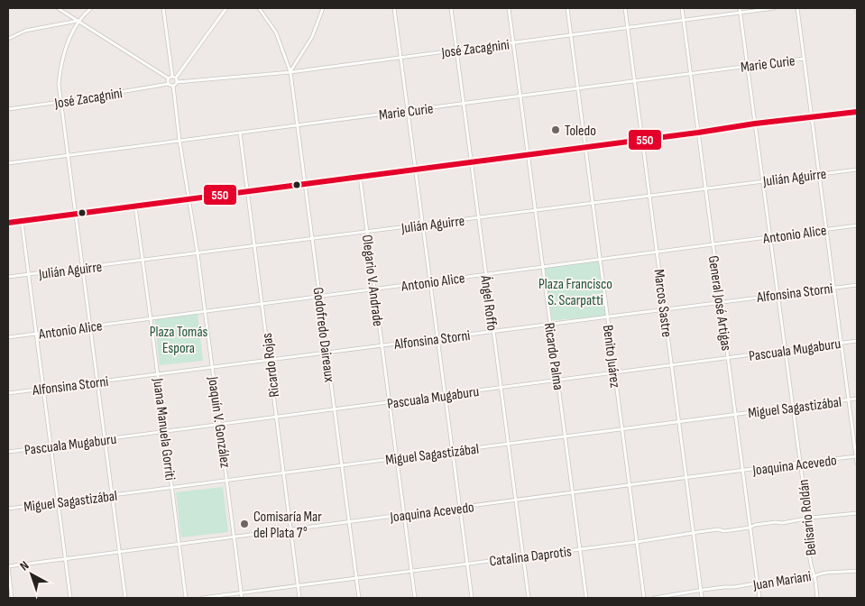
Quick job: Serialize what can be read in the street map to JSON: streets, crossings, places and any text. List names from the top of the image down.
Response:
{
  "streets": {
    "street": [
      "José Zacagnini",
      "Marie Curie",
      "Julián Aguirre",
      "Antonio Alice",
      "Olegario V. Andrade",
      "Alfonsina Storni",
      "Ángel Roffo",
      "Marcos Sastre",
      "General José Artigas",
      "Godofredo Daireaux",
      "Pascuala Mugaburu",
      "Ricardo Palma",
      "Benito Juárez",
      "Ricardo Rojas",
      "Miguel Sagastizábal",
      "Joaquín V. González",
      "Juana Manuela Gorriti",
      "Joaquina Acevedo",
      "Belisario Roldán",
      "Catalina Daprotis",
      "Juan Mariani"
    ]
  },
  "crossings": [
    ["José Zacagnini", "Ángel Roffo"],
    ["José Zacagnini", "Marcos Sastre"],
    ["José Zacagnini", "General José Artigas"],
    ["José Zacagnini", "Godofredo Daireaux"],
    ["José Zacagnini", "Ricardo Palma"],
    ["José Zacagnini", "Benito Juárez"],
    ["José Zacagnini", "Belisario Roldán"],
    ["Marie Curie", "Ángel Roffo"],
    ["Marie Curie", "Marcos Sastre"],
    ["Marie Curie", "General José Artigas"],
    ["Marie Curie", "Godofredo Daireaux"],
    ["Marie Curie", "Ricardo Palma"],
    ["Marie Curie", "Benito Juárez"],
    ["Marie Curie", "Ricardo Rojas"],
    ["Marie Curie", "Joaquín V. González"],
    ["Marie Curie", "Belisario Roldán"],
    ["Julián Aguirre", "Olegario V. Andrade"],
    ["Julián Aguirre", "Ángel Roffo"],
    ["Julián Aguirre", "Marcos Sastre"],
    ["Julián Aguirre", "General José Artigas"],
    ["Julián Aguirre", "Godofredo Daireaux"],
    ["Julián Aguirre", "Ricardo Palma"],
    ["Julián Aguirre", "Benito Juárez"],
    ["Julián Aguirre", "Ricardo Rojas"],
    ["Julián Aguirre", "Joaquín V. González"],
    ["Julián Aguirre", "Juana Manuela Gorriti"],
    ["Julián Aguirre", "Belisario Roldán"],
    ["Antonio Alice", "Olegario V. Andrade"],
    ["Antonio Alice", "Ángel Roffo"],
    ["Antonio Alice", "Marcos Sastre"],
    ["Antonio Alice", "General José Artigas"],
    ["Antonio Alice", "Godofredo Daireaux"],
    ["Antonio Alice", "Ricardo Palma"],
    ["Antonio Alice", "Benito Juárez"],
    ["Antonio Alice", "Ricardo Rojas"],
    ["Antonio Alice", "Joaquín V. González"],
    ["Antonio Alice", "Juana Manuela Gorriti"],
    ["Antonio Alice", "Belisario Roldán"],
    ["Olegario V. Andrade", "Alfonsina Storni"],
    ["Olegario V. Andrade", "Pascuala Mugaburu"],
    ["Olegario V. Andrade", "Miguel Sagastizábal"],
    ["Olegario V. Andrade", "Joaquina Acevedo"],
    ["Olegario V. Andrade", "Catalina Daprotis"],
    ["Alfonsina Storni", "Ángel Roffo"],
    ["Alfonsina Storni", "Marcos Sastre"],
    ["Alfonsina Storni", "General José Artigas"],
    ["Alfonsina Storni", "Godofredo Daireaux"],
    ["Alfonsina Storni", "Ricardo Palma"],
    ["Alfonsina Storni", "Benito Juárez"],
    ["Alfonsina Storni", "Ricardo Rojas"],
    ["Alfonsina Storni", "Joaquín V. González"],
    ["Alfonsina Storni", "Juana Manuela Gorriti"],
    ["Alfonsina Storni", "Belisario Roldán"],
    ["Ángel Roffo", "Pascuala Mugaburu"],
    ["Ángel Roffo", "Miguel Sagastizábal"],
    ["Ángel Roffo", "Joaquina Acevedo"],
    ["Ángel Roffo", "Catalina Daprotis"],
    ["Marcos Sastre", "Pascuala Mugaburu"],
    ["Marcos Sastre", "Miguel Sagastizábal"],
    ["Marcos Sastre", "Joaquina Acevedo"],
    ["Marcos Sastre", "Catalina Daprotis"],
    ["Marcos Sastre", "Juan Mariani"],
    ["General José Artigas", "Pascuala Mugaburu"],
    ["General José Artigas", "Miguel Sagastizábal"],
    ["General José Artigas", "Joaquina Acevedo"],
    ["General José Artigas", "Catalina Daprotis"],
    ["General José Artigas", "Juan Mariani"],
    ["Godofredo Daireaux", "Pascuala Mugaburu"],
    ["Godofredo Daireaux", "Miguel Sagastizábal"],
    ["Godofredo Daireaux", "Joaquina Acevedo"],
    ["Godofredo Daireaux", "Catalina Daprotis"],
    ["Pascuala Mugaburu", "Ricardo Palma"],
    ["Pascuala Mugaburu", "Benito Juárez"],
    ["Pascuala Mugaburu", "Ricardo Rojas"],
    ["Pascuala Mugaburu", "Joaquín V. González"],
    ["Pascuala Mugaburu", "Juana Manuela Gorriti"],
    ["Pascuala Mugaburu", "Belisario Roldán"],
    ["Ricardo Palma", "Miguel Sagastizábal"],
    ["Ricardo Palma", "Joaquina Acevedo"],
    ["Ricardo Palma", "Catalina Daprotis"],
    ["Benito Juárez", "Miguel Sagastizábal"],
    ["Benito Juárez", "Joaquina Acevedo"],
    ["Benito Juárez", "Catalina Daprotis"],
    ["Ricardo Rojas", "Miguel Sagastizábal"],
    ["Ricardo Rojas", "Joaquina Acevedo"],
    ["Ricardo Rojas", "Catalina Daprotis"],
    ["Miguel Sagastizábal", "Joaquín V. González"],
    ["Miguel Sagastizábal", "Juana Manuela Gorriti"],
    ["Miguel Sagastizábal", "Belisario Roldán"],
    ["Joaquín V. González", "Joaquina Acevedo"],
    ["Joaquín V. González", "Catalina Daprotis"],
    ["Juana Manuela Gorriti", "Joaquina Acevedo"],
    ["Joaquina Acevedo", "Belisario Roldán"],
    ["Belisario Roldán", "Catalina Daprotis"],
    ["Belisario Roldán", "Juan Mariani"]
  ],
  "parks": ["Plaza Francisco S. Scarpatti", "Plaza Tomás Espora"],
  "places": ["Toledo", "Comisaría Mar del Plata 7°"],
  "lines": ["transit line 550"],
  "north": "top left"
}
